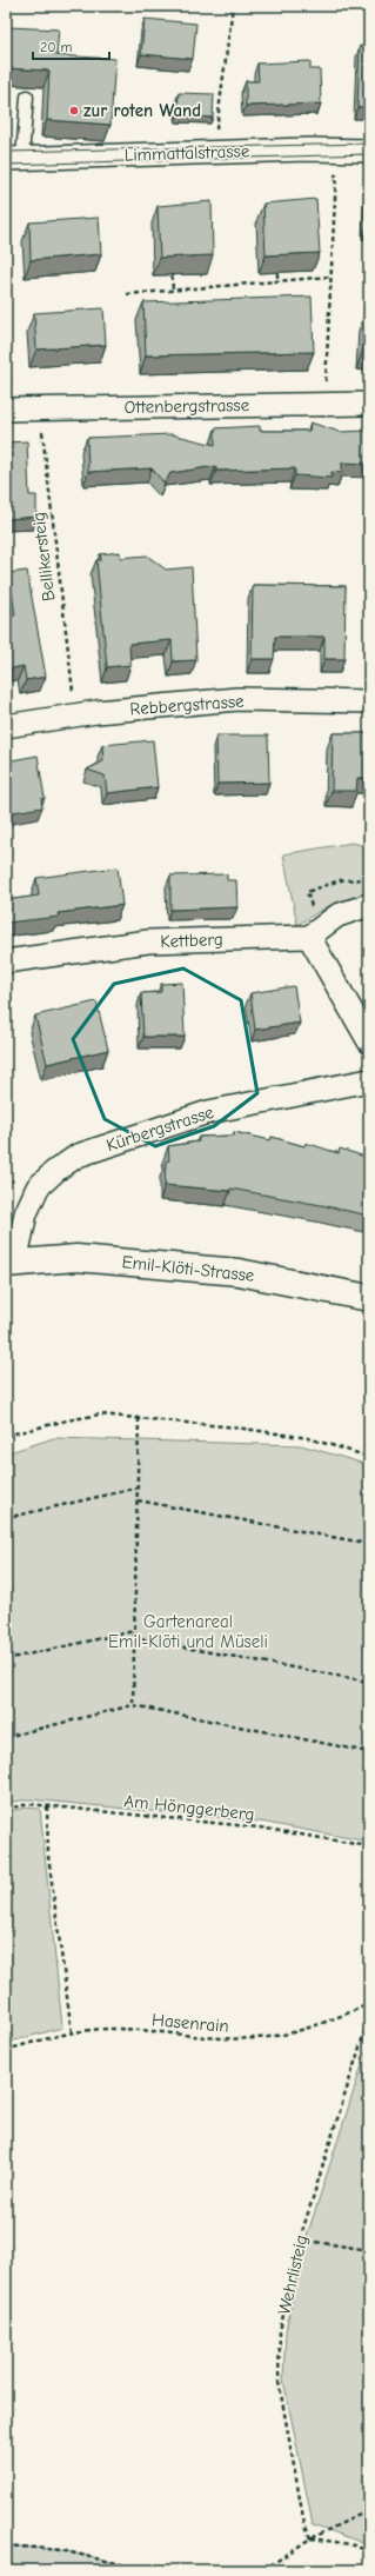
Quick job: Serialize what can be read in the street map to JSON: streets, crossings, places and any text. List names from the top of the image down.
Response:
{
  "streets": {
    "street": [
      "Limmattalstrasse",
      "Ottenbergstrasse",
      "Rebbergstrasse",
      "Kettberg",
      "Kürbergstrasse",
      "Emil-Klöti-Strasse"
    ],
    "path": [
      "Bellikersteig",
      "Am Hönggerberg",
      "Hasenrain",
      "Wehrlisteig"
    ]
  },
  "crossings": [
    ["Kürbergstrasse", "Emil-Klöti-Strasse"]
  ],
  "parks": ["Gartenareal Emil-Klöti und Müseli"],
  "places": ["zur roten Wand"],
  "scale_bar": "20 m"
}
